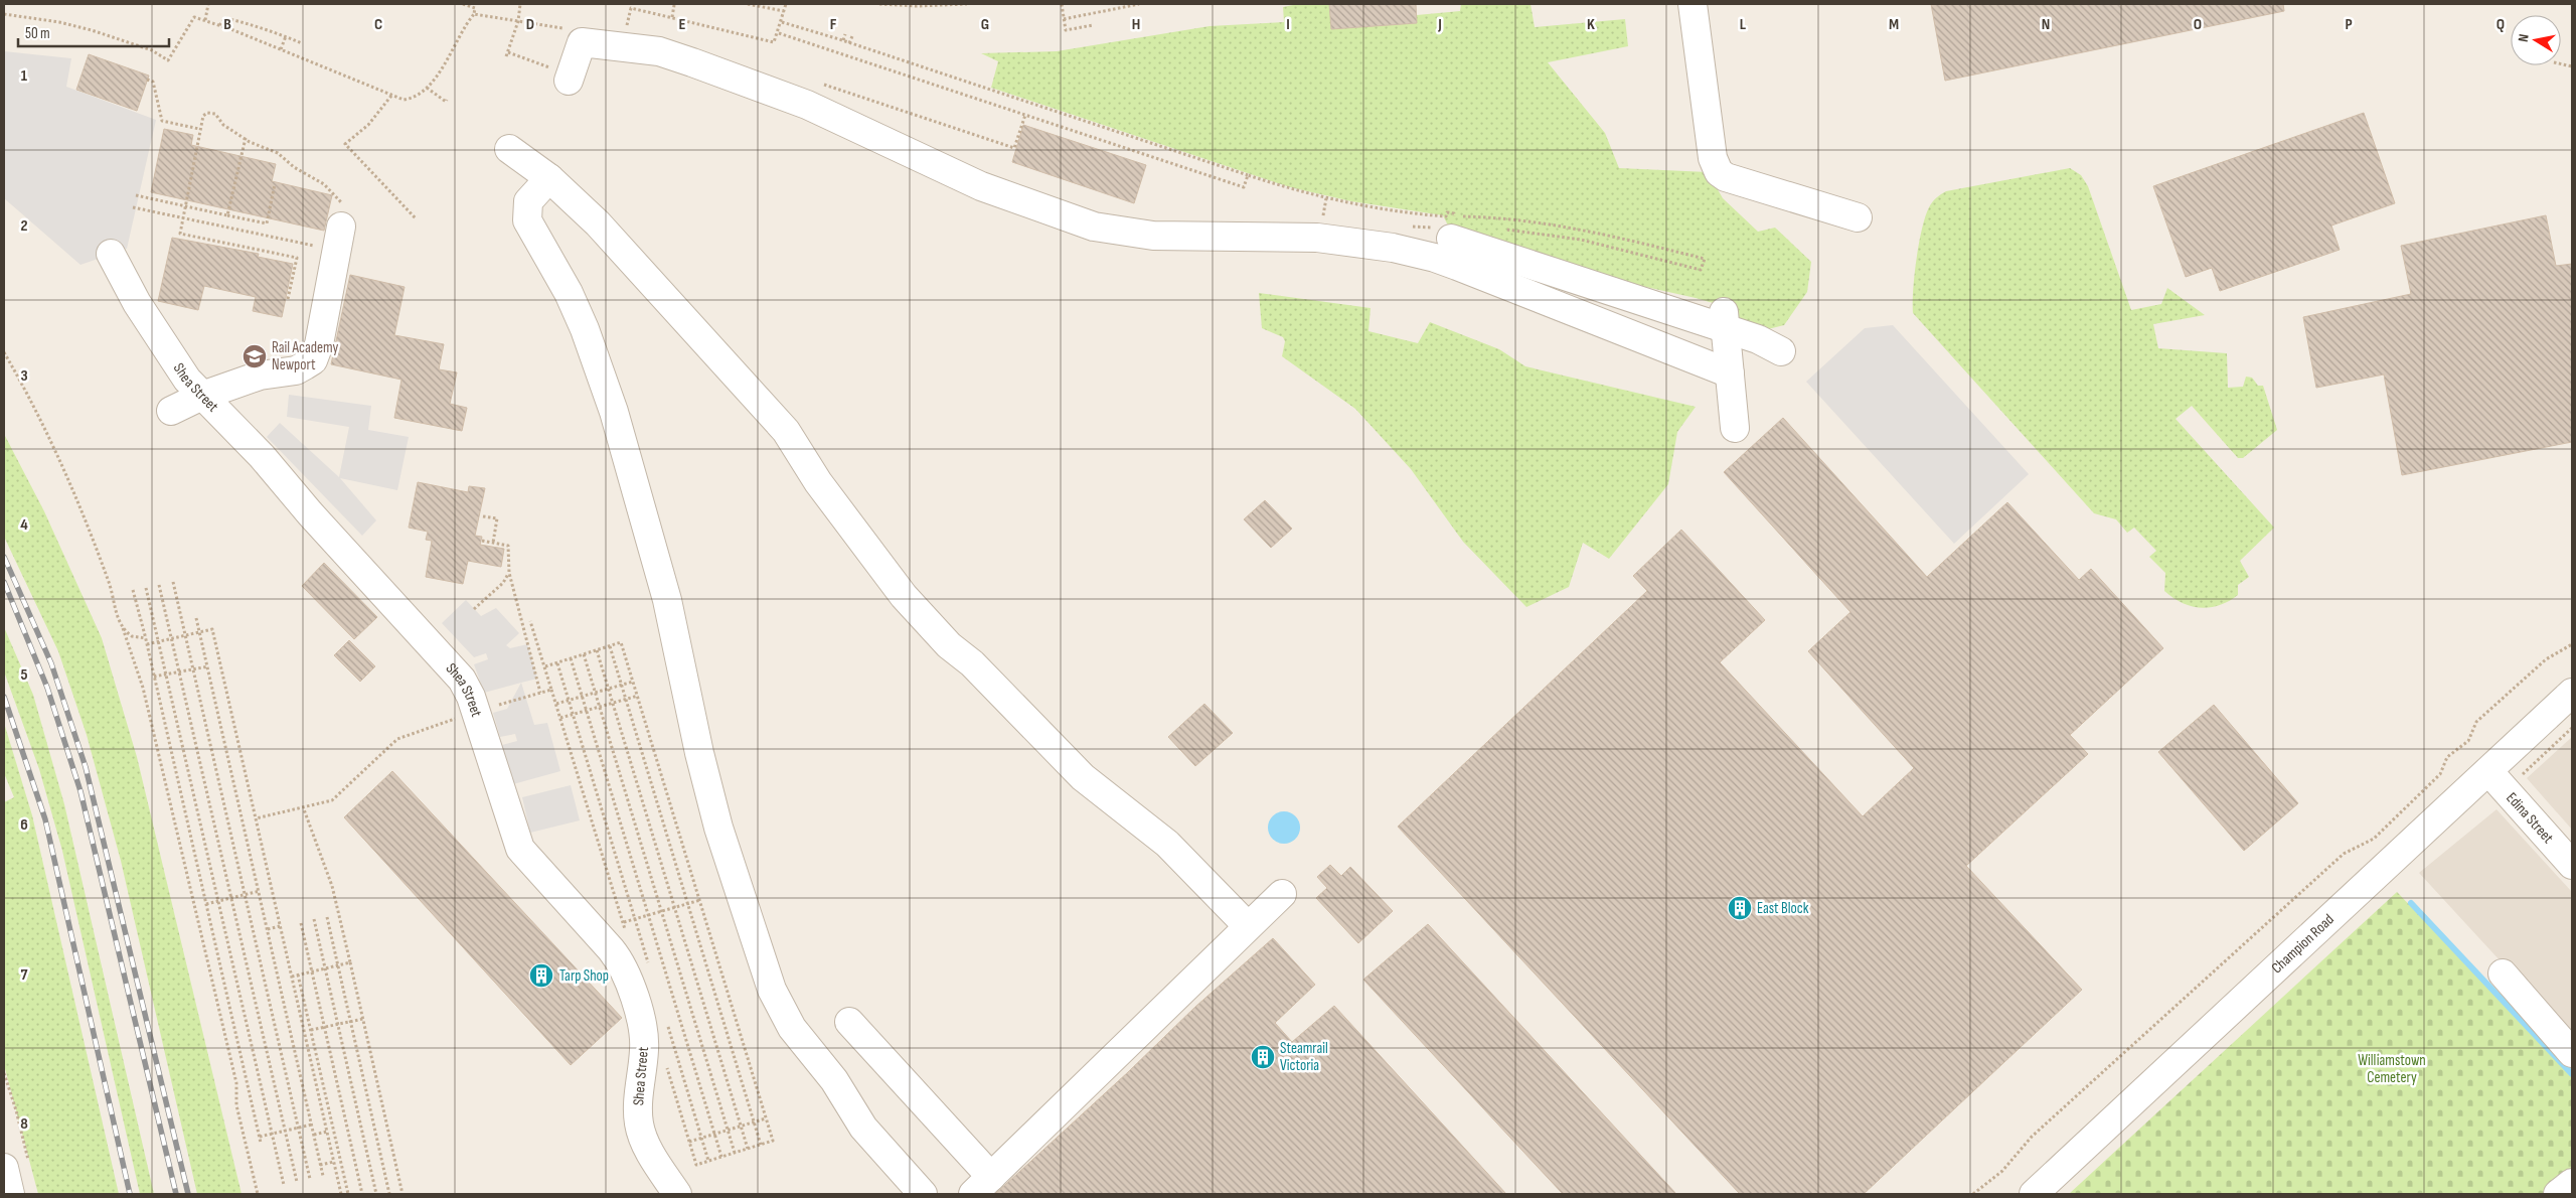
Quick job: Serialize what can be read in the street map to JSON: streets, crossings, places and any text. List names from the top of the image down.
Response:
{
  "streets": {
    "street": ["Shea Street", "Edina Street", "Champion Road"]
  },
  "crossings": [
    ["Edina Street", "Champion Road"]
  ],
  "parks": ["Williamstown Cemetery"],
  "places": {
    "school or university": ["Rail Academy Newport"],
    "building": ["East Block", "Tarp Shop", "Steamrail Victoria"]
  },
  "scale_bar": "50 m",
  "north": "left",
  "grid": {
    "columns": [
      "B",
      "C",
      "D",
      "E",
      "F",
      "G",
      "H",
      "I",
      "J",
      "K",
      "L",
      "M",
      "N",
      "O",
      "P",
      "Q"
    ],
    "rows": [
      "1",
      "2",
      "3",
      "4",
      "5",
      "6",
      "7",
      "8"
    ]
  }
}
